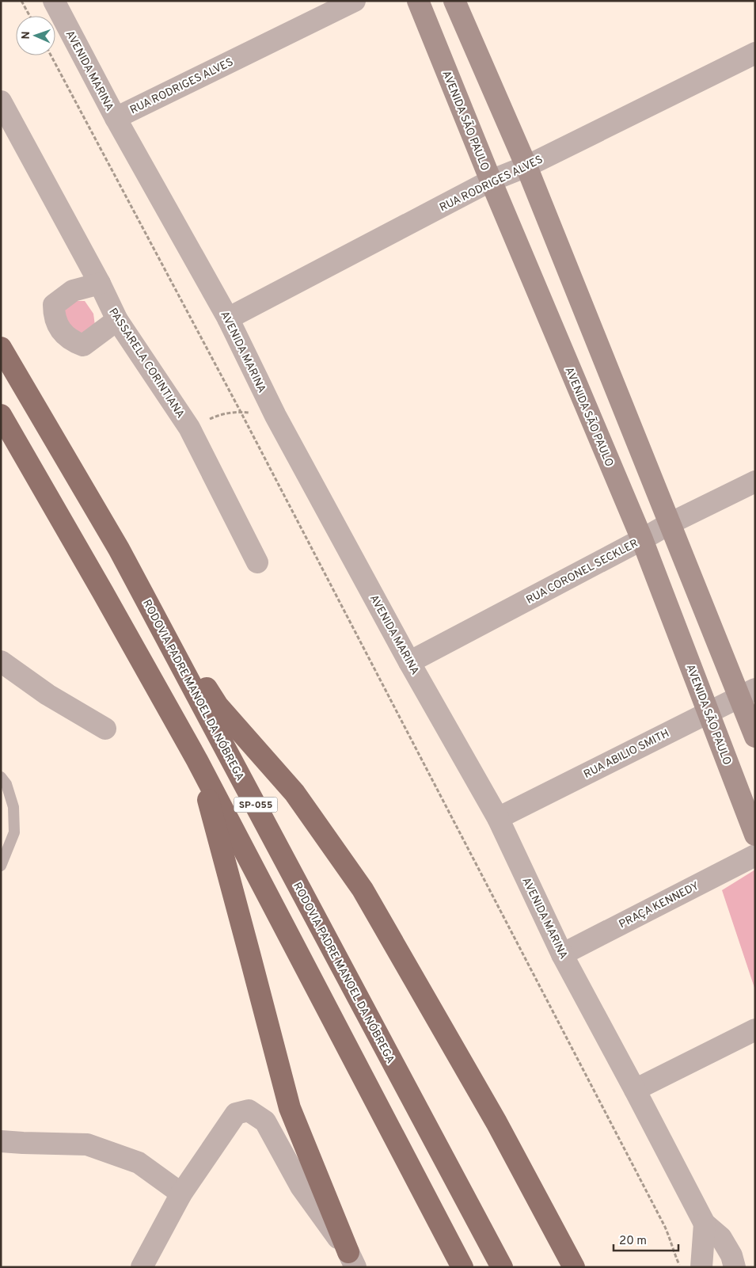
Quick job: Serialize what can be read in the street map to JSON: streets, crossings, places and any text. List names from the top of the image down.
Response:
{
  "streets": {
    "highway": ["RODOVIA PADRE MANOEL DA NÓBREGA", "SP-055"],
    "main road": ["AVENIDA SÃO PAULO"],
    "street": [
      "AVENIDA MARINA",
      "RUA RODRIGES ALVES",
      "PASSARELA CORINTIANA",
      "RUA CORONEL SECKLER",
      "RUA ABILIO SMITH",
      "PRAÇA KENNEDY"
    ]
  },
  "crossings": [
    ["AVENIDA MARINA", "RUA RODRIGES ALVES"],
    ["AVENIDA MARINA", "RUA CORONEL SECKLER"],
    ["AVENIDA MARINA", "RUA ABILIO SMITH"],
    ["AVENIDA MARINA", "PRAÇA KENNEDY"],
    ["RUA RODRIGES ALVES", "AVENIDA SÃO PAULO"],
    ["AVENIDA SÃO PAULO", "RUA CORONEL SECKLER"],
    ["AVENIDA SÃO PAULO", "RUA ABILIO SMITH"]
  ],
  "scale_bar": "20 m",
  "north": "left"
}
